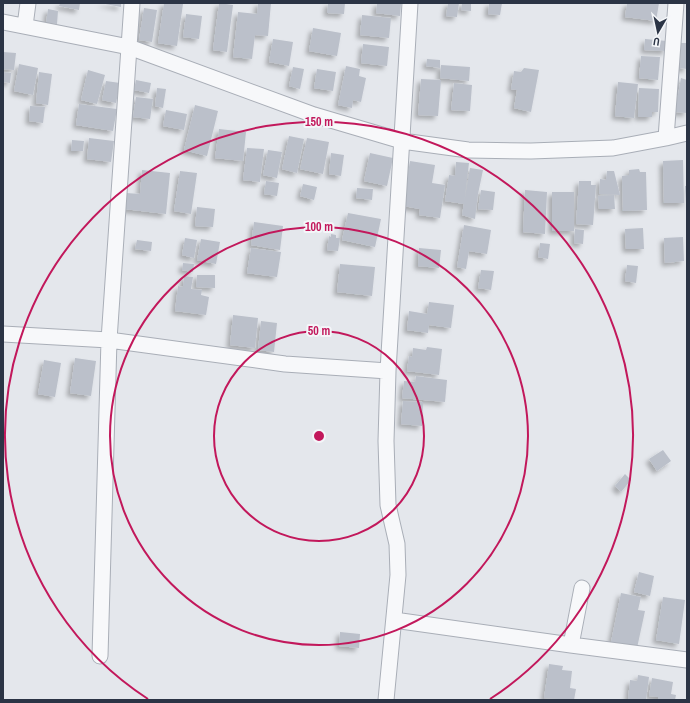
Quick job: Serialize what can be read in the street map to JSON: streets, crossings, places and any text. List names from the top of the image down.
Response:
{
  "north": "bottom",
  "rings": ["150 m", "100 m", "50 m"]
}
